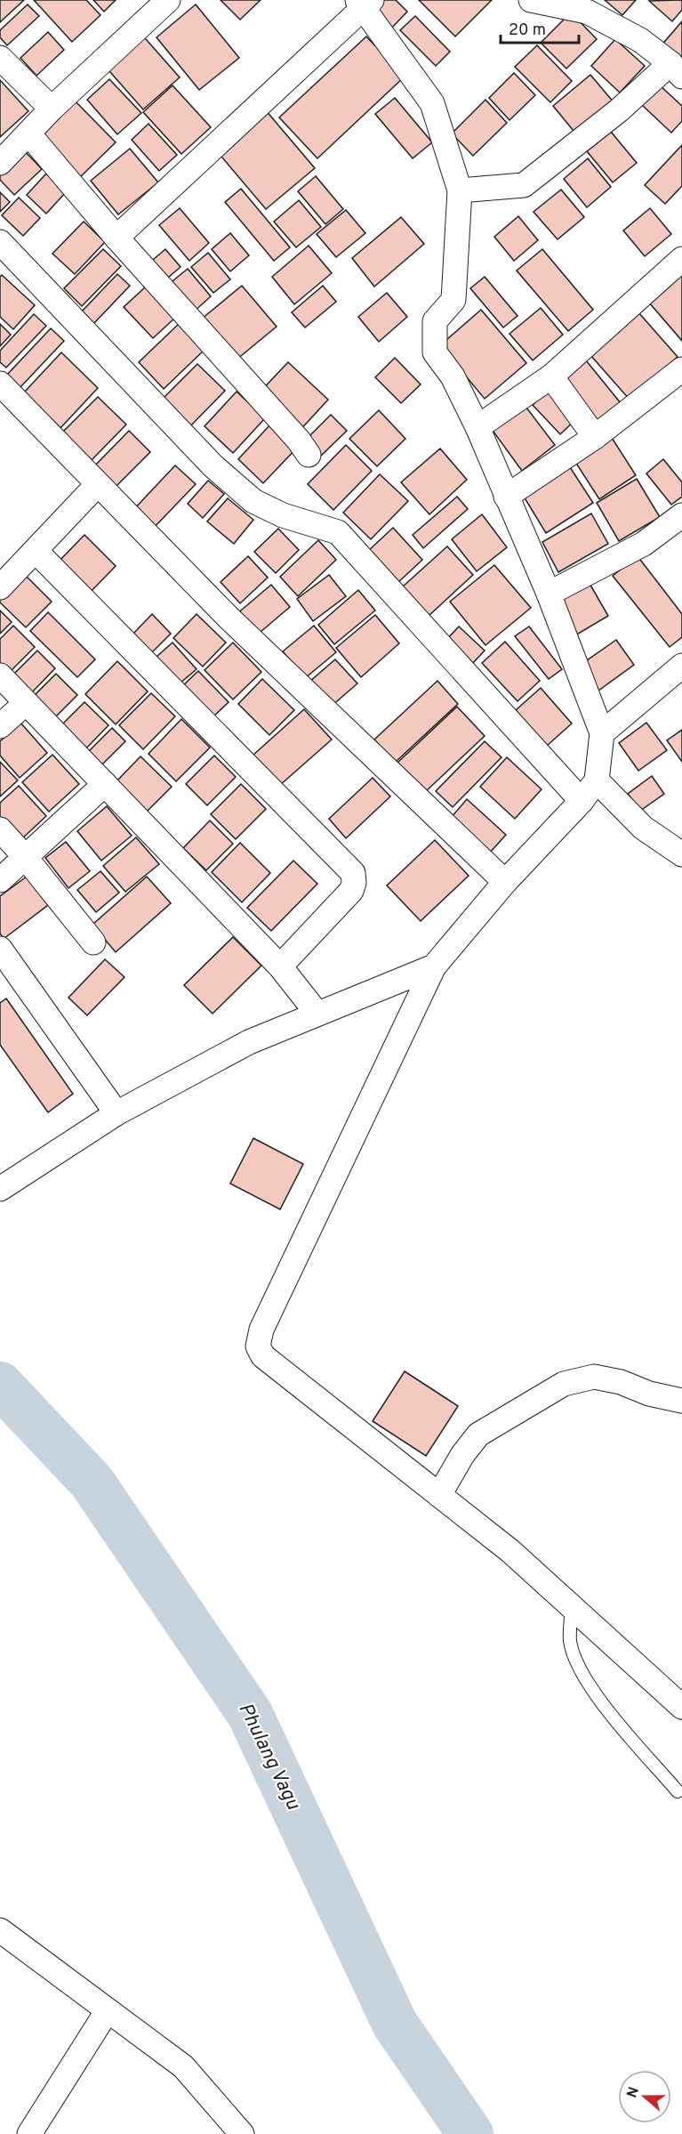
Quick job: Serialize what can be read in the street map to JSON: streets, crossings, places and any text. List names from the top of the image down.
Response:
{
  "water": ["Phulang Vagu"],
  "scale_bar": "20 m",
  "north": "left"
}
